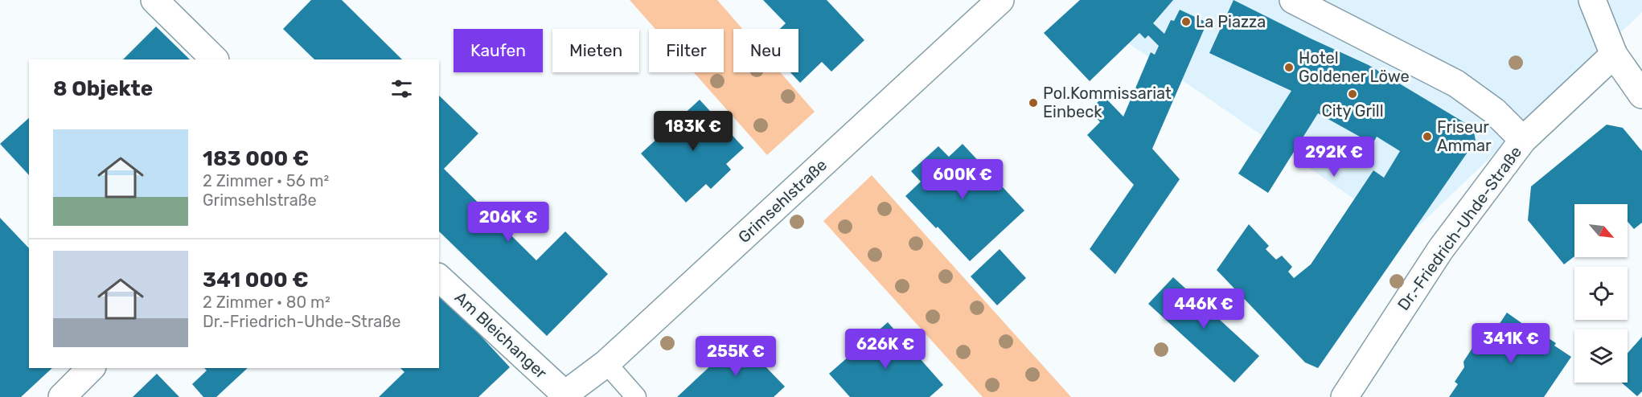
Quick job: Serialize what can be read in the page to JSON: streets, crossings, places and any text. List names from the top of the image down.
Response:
{
  "streets": {
    "street": ["Grimsehlstraße", "Dr.-Friedrich-Uhde-Straße", "Am Bleichanger"]
  },
  "crossings": [
    ["Grimsehlstraße", "Am Bleichanger"]
  ],
  "places": [
    "La Piazza",
    "Hotel Goldener Löwe",
    "City Grill",
    "Pol.Kommissariat Einbeck",
    "Friseur Ammar"
  ],
  "north": "bottom right",
  "page": {
    "chip": [
      "Kaufen",
      "Mieten",
      "Filter",
      "Neu"
    ],
    "heading": "8 Objekte",
    "price": [
      "183K €",
      "292K €",
      "600K €",
      "206K €",
      "446K €",
      "341K €",
      "626K €",
      "255K €"
    ],
    "list": [
      {
        "name": "183 000 €",
        "note": "2 Zimmer · 56 m² · Grimsehlstraße"
      },
      {
        "name": "341 000 €",
        "note": "2 Zimmer · 80 m² · Dr.-Friedrich-Uhde-Straße"
      }
    ]
  }
}
